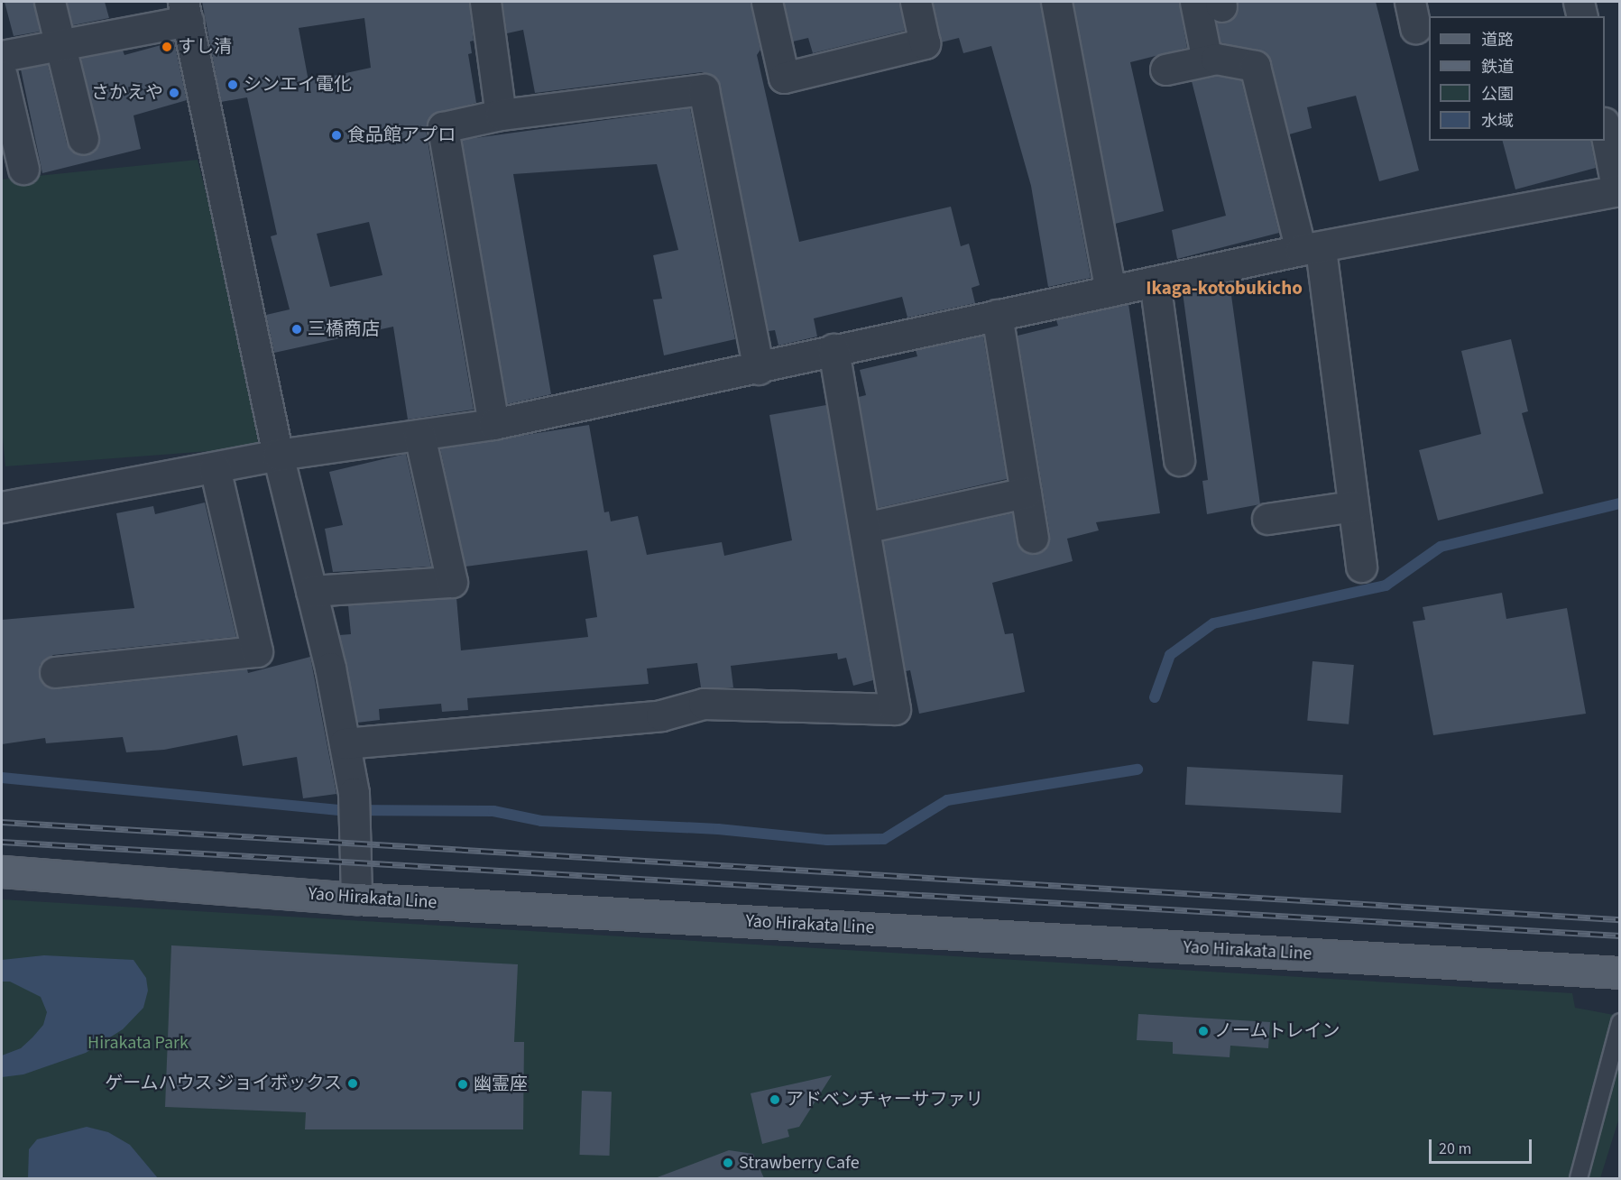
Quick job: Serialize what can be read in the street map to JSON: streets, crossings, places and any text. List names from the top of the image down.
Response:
{
  "streets": {
    "main road": ["Yao Hirakata Line"]
  },
  "districts": ["Ikaga-kotobukicho"],
  "parks": ["Hirakata Park"],
  "places": [
    "すし清",
    "シンエイ電化",
    "さかえや",
    "食品館アプロ",
    "三橋商店",
    "ノームトレイン",
    "ゲームハウス ジョイボックス",
    "幽霊座",
    "アドベンチャーサファリ",
    "Strawberry Cafe"
  ],
  "legend": [
    "道路",
    "鉄道",
    "公園",
    "水域"
  ],
  "scale_bar": "20 m"
}
